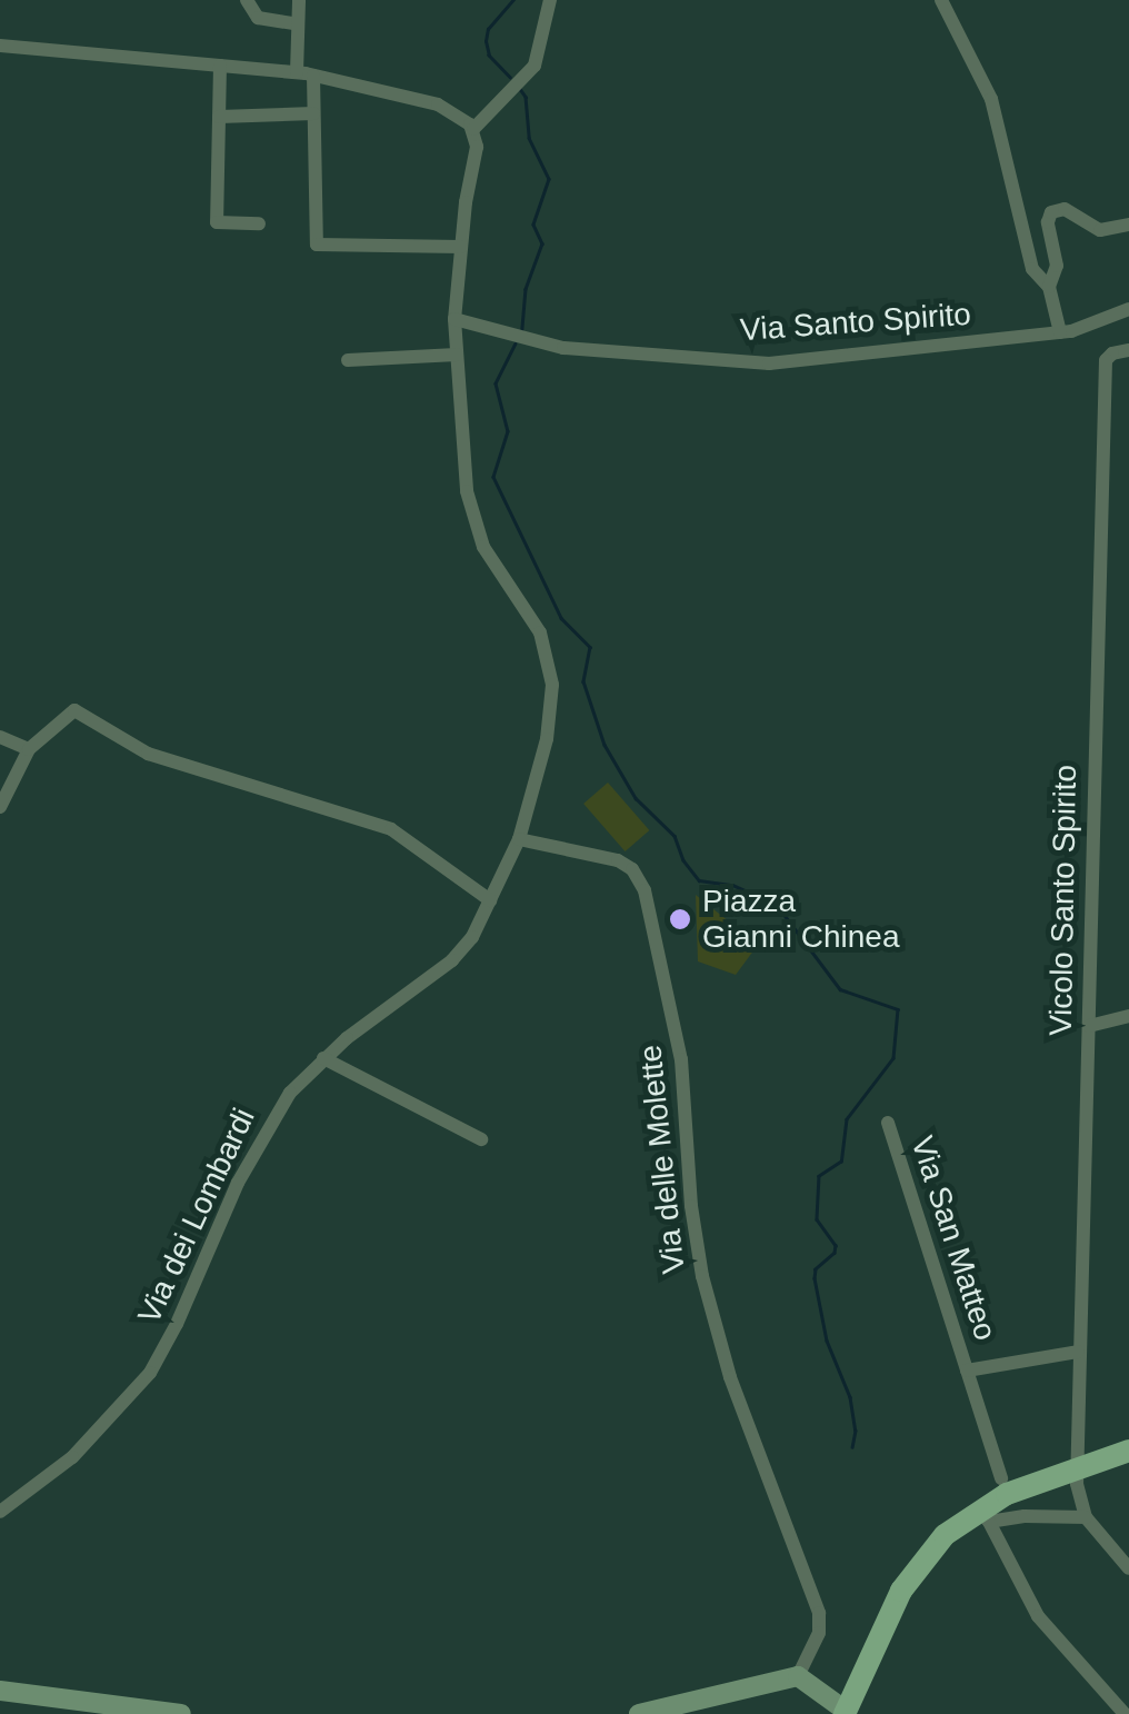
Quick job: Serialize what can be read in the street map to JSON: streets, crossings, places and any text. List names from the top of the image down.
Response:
{
  "streets": {
    "street": [
      "Via Santo Spirito",
      "Vicolo Santo Spirito",
      "Via delle Molette",
      "Via dei Lombardi",
      "Via San Matteo"
    ]
  },
  "crossings": [
    ["Via Santo Spirito", "Via dei Lombardi"],
    ["Vicolo Santo Spirito", "Via San Matteo"],
    ["Via delle Molette", "Via dei Lombardi"]
  ],
  "places": ["Piazza Gianni Chinea"]
}
